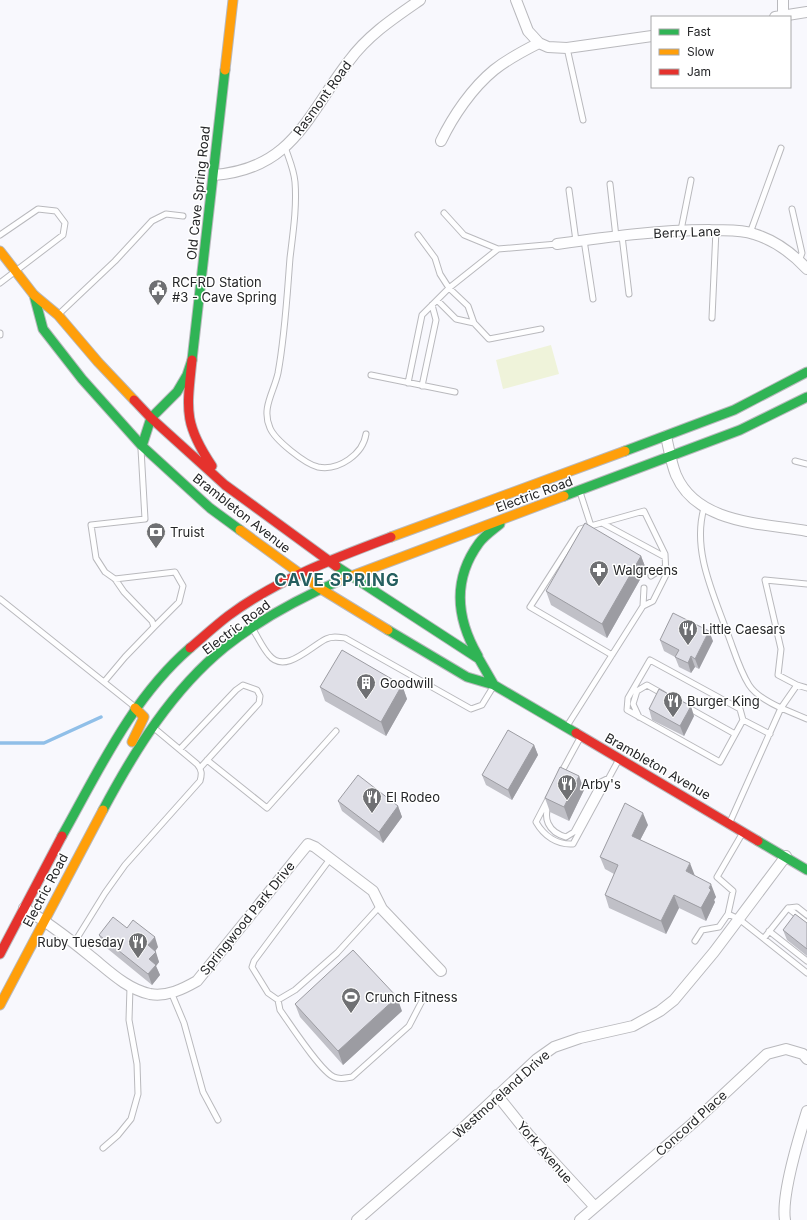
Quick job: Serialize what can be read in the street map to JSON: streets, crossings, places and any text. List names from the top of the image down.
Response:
{
  "streets": {
    "main road": ["Old Cave Spring Road", "Electric Road", "Brambleton Avenue"],
    "street": [
      "Rasmont Road",
      "Berry Lane",
      "Springwood Park Drive",
      "Westmoreland Drive",
      "Concord Place",
      "York Avenue"
    ]
  },
  "crossings": [
    ["Rasmont Road", "Old Cave Spring Road"],
    ["Old Cave Spring Road", "Brambleton Avenue"],
    ["Electric Road", "Brambleton Avenue"],
    ["Electric Road", "Springwood Park Drive"],
    ["Brambleton Avenue", "Westmoreland Drive"],
    ["Westmoreland Drive", "York Avenue"],
    ["Concord Place", "York Avenue"]
  ],
  "districts": ["CAVE SPRING"],
  "places": {
    "public building": ["RCFRD Station #3 - Cave Spring"],
    "bank": ["Truist"],
    "pharmacy": ["Walgreens"],
    "restaurant": [
      "Little Caesars",
      "Burger King",
      "Arby's",
      "El Rodeo",
      "Ruby Tuesday"
    ],
    "building": ["Goodwill"],
    "sports": ["Crunch Fitness"]
  },
  "legend": ["Fast", "Slow", "Jam"]
}
